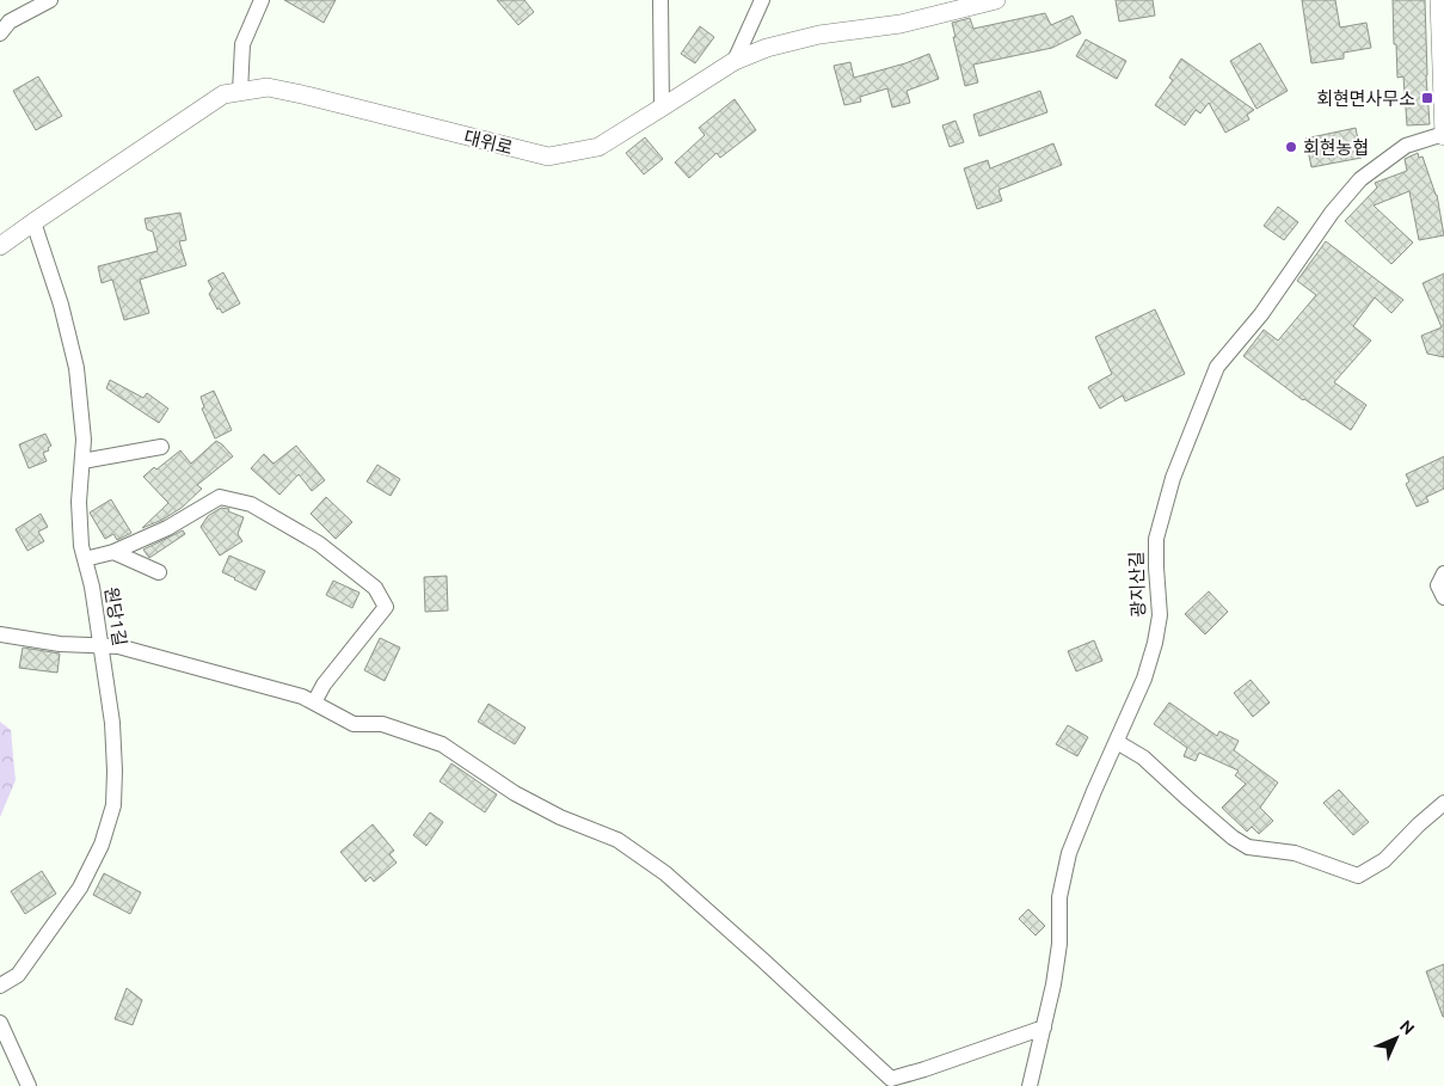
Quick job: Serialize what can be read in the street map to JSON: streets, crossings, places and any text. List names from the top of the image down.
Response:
{
  "streets": {
    "street": ["대위로", "광지산길", "원당1길"]
  },
  "crossings": [
    ["대위로", "원당1길"]
  ],
  "places": {
    "transit": ["회현면사무소"],
    "other": ["회현농협"]
  },
  "north": "top right"
}
